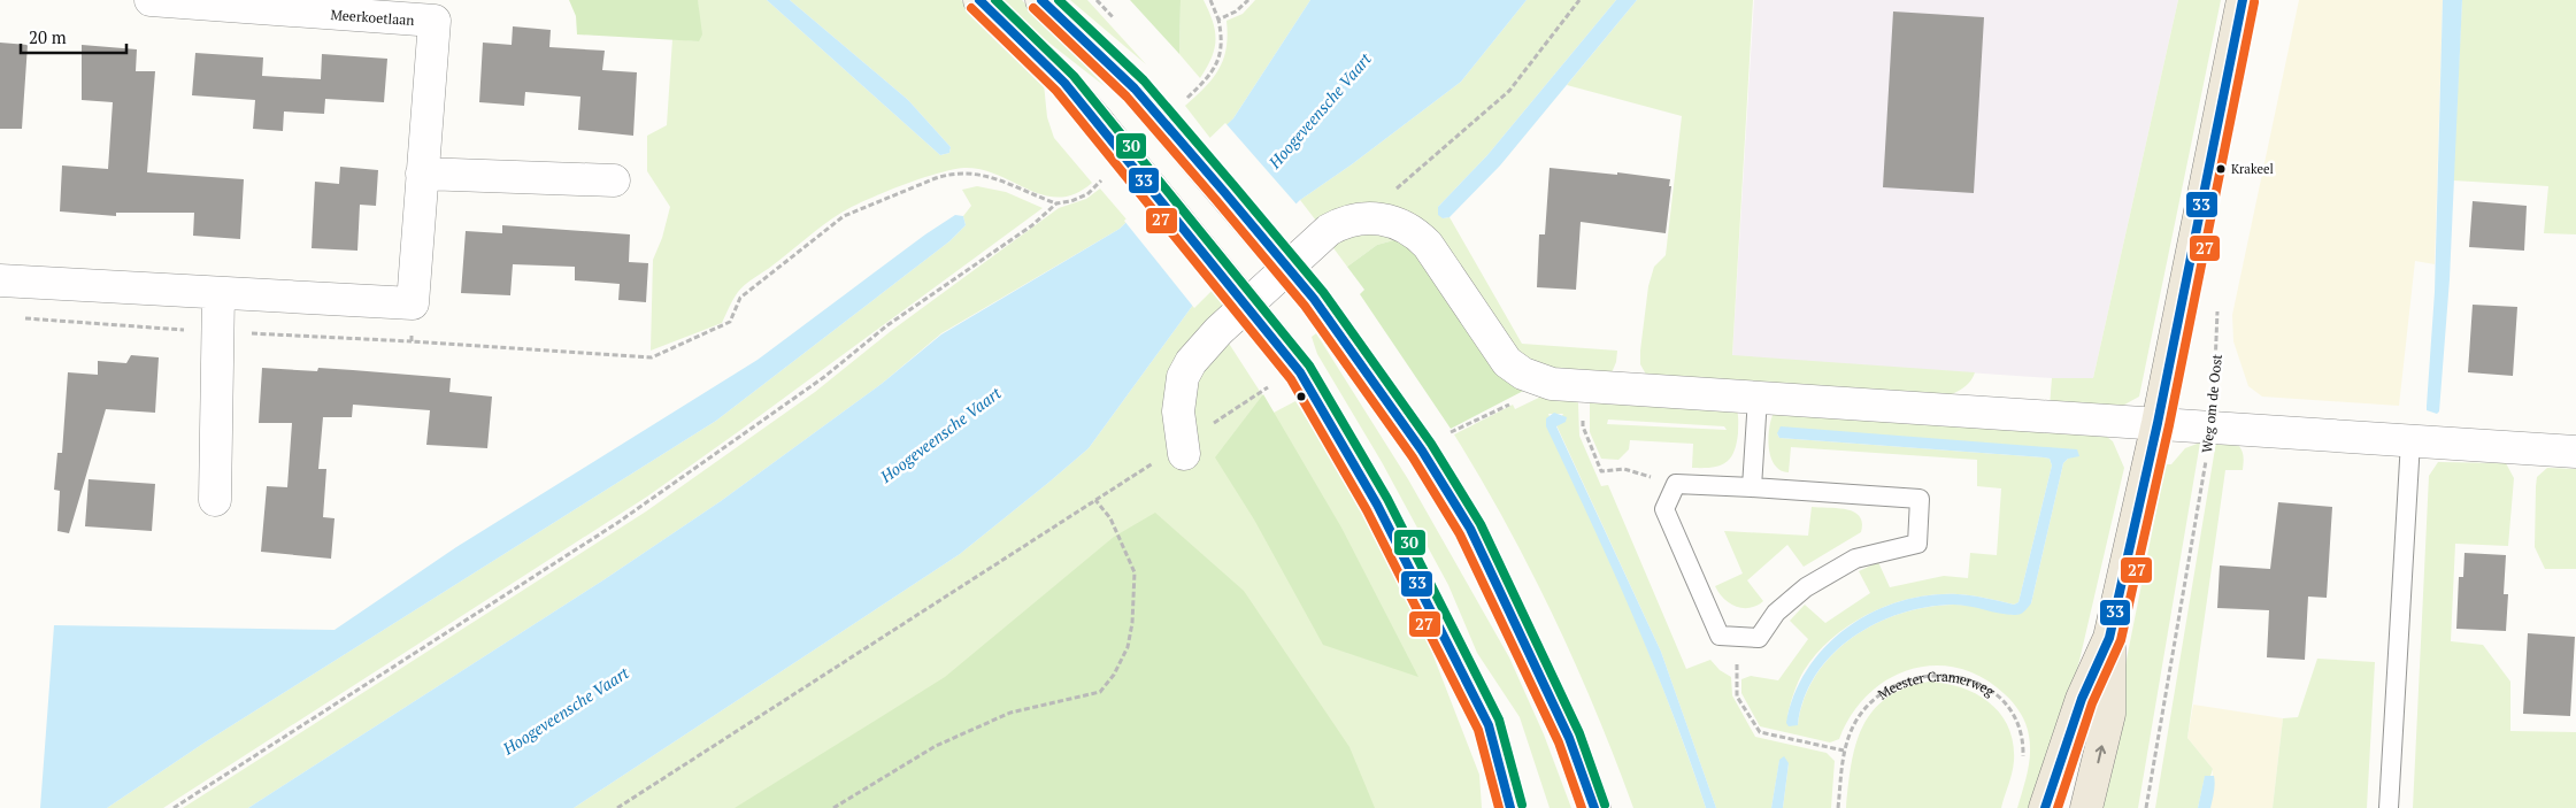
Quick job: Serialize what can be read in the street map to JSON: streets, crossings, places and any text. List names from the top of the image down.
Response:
{
  "streets": {
    "street": ["Meerkoetlaan"],
    "path": ["Weg om de Oost", "Meester Cramerweg"]
  },
  "water": ["Hoogeveensche Vaart"],
  "places": ["Krakeel"],
  "lines": ["transit line 33", "transit line 30", "transit line 27"],
  "scale_bar": "20 m"
}
